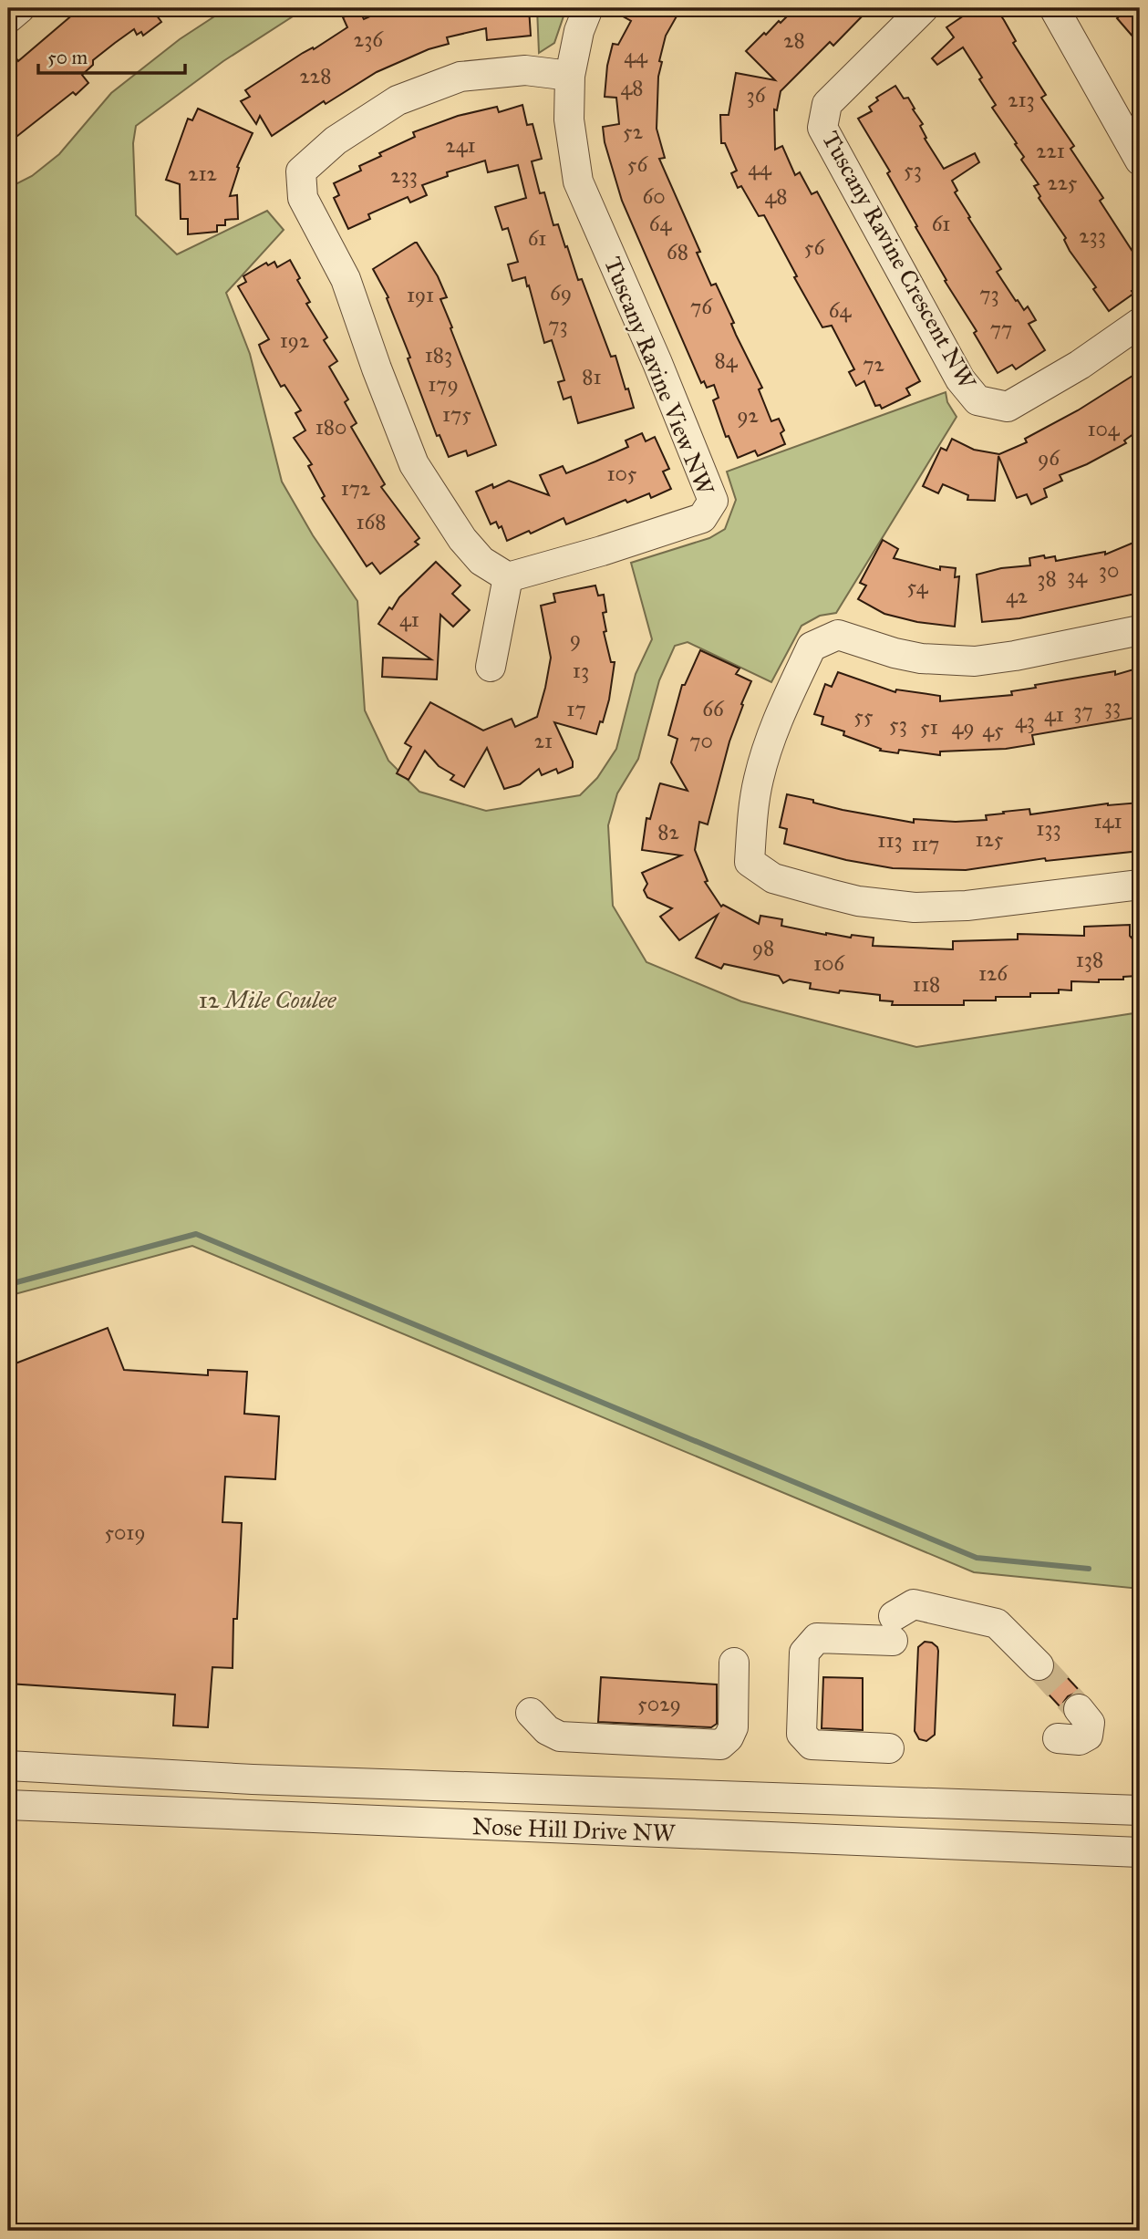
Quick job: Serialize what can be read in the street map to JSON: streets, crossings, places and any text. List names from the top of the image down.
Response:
{
  "streets": {
    "street": ["Tuscany Ravine Crescent NW", "Tuscany Ravine View NW", "Nose Hill Drive NW"]
  },
  "parks": ["12 Mile Coulee"],
  "house_numbers": [
    "236",
    "28",
    "44",
    "228",
    "48",
    "36",
    "213",
    "52",
    "241",
    "221",
    "56",
    "44",
    "53",
    "212",
    "233",
    "225",
    "60",
    "48",
    "64",
    "61",
    "233",
    "61",
    "56",
    "68",
    "69",
    "73",
    "191",
    "76",
    "64",
    "73",
    "77",
    "192",
    "183",
    "84",
    "72",
    "81",
    "179",
    "175",
    "92",
    "180",
    "104",
    "96",
    "105",
    "172",
    "168",
    "30",
    "34",
    "38",
    "54",
    "42",
    "41",
    "9",
    "13",
    "33",
    "17",
    "66",
    "37",
    "41",
    "55",
    "43",
    "53",
    "51",
    "49",
    "45",
    "21",
    "70",
    "141",
    "133",
    "82",
    "125",
    "113",
    "117",
    "98",
    "138",
    "106",
    "126",
    "118",
    "5019",
    "5029"
  ],
  "scale_bar": "50 m"
}
